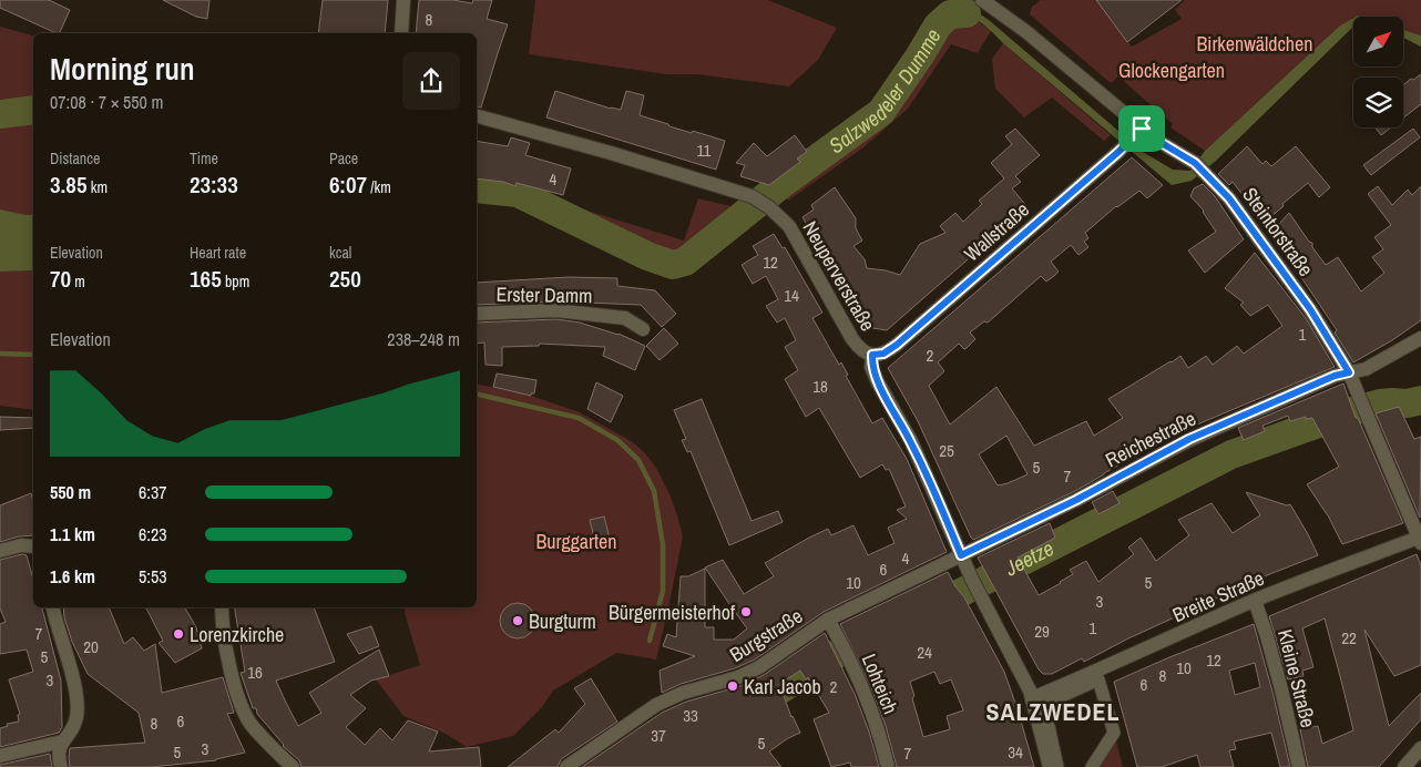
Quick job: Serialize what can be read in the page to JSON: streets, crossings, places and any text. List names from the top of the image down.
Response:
{
  "streets": {
    "street": [
      "Wallstraße",
      "Steintorstraße",
      "Neuperverstraße",
      "Erster Damm",
      "Reichestraße",
      "Breite Straße",
      "Burgstraße",
      "Kleine Straße",
      "Lohteich"
    ]
  },
  "crossings": [
    ["Wallstraße", "Steintorstraße"],
    ["Wallstraße", "Neuperverstraße"],
    ["Steintorstraße", "Reichestraße"],
    ["Steintorstraße", "Breite Straße"],
    ["Neuperverstraße", "Reichestraße"],
    ["Neuperverstraße", "Breite Straße"],
    ["Neuperverstraße", "Burgstraße"],
    ["Reichestraße", "Burgstraße"],
    ["Breite Straße", "Kleine Straße"],
    ["Burgstraße", "Lohteich"]
  ],
  "districts": ["SALZWEDEL"],
  "water": ["Salzwedeler Dumme", "Jeetze"],
  "parks": ["Birkenwäldchen", "Glockengarten", "Burggarten"],
  "places": [
    "Bürgermeisterhof",
    "Burgturm",
    "Lorenzkirche",
    "Karl Jacob"
  ],
  "house_numbers": [
    "8",
    "11",
    "4",
    "12",
    "14",
    "1",
    "2",
    "18",
    "25",
    "5",
    "7",
    "4",
    "6",
    "10",
    "5",
    "3",
    "1",
    "29",
    "7",
    "22",
    "20",
    "24",
    "5",
    "12",
    "10",
    "16",
    "8",
    "3",
    "6",
    "2",
    "33",
    "6",
    "8",
    "37",
    "5",
    "3",
    "5",
    "34",
    "7"
  ],
  "north": "top right",
  "page": {
    "heading": ["Morning run", "07:08 · 7 × 550 m"],
    "stats": [
      ["Distance", "3.85 km"],
      ["Time", "23:33"],
      ["Pace", "6:07 /km"],
      ["Elevation", "70 m"],
      ["Heart rate", "165 bpm"],
      ["kcal", "250"]
    ],
    "chart": ["Elevation", "238–248 m"],
    "list": [
      {
        "name": "550 m",
        "note": "6:37"
      },
      {
        "name": "1.1 km",
        "note": "6:23"
      },
      {
        "name": "1.6 km",
        "note": "5:53"
      }
    ]
  }
}
